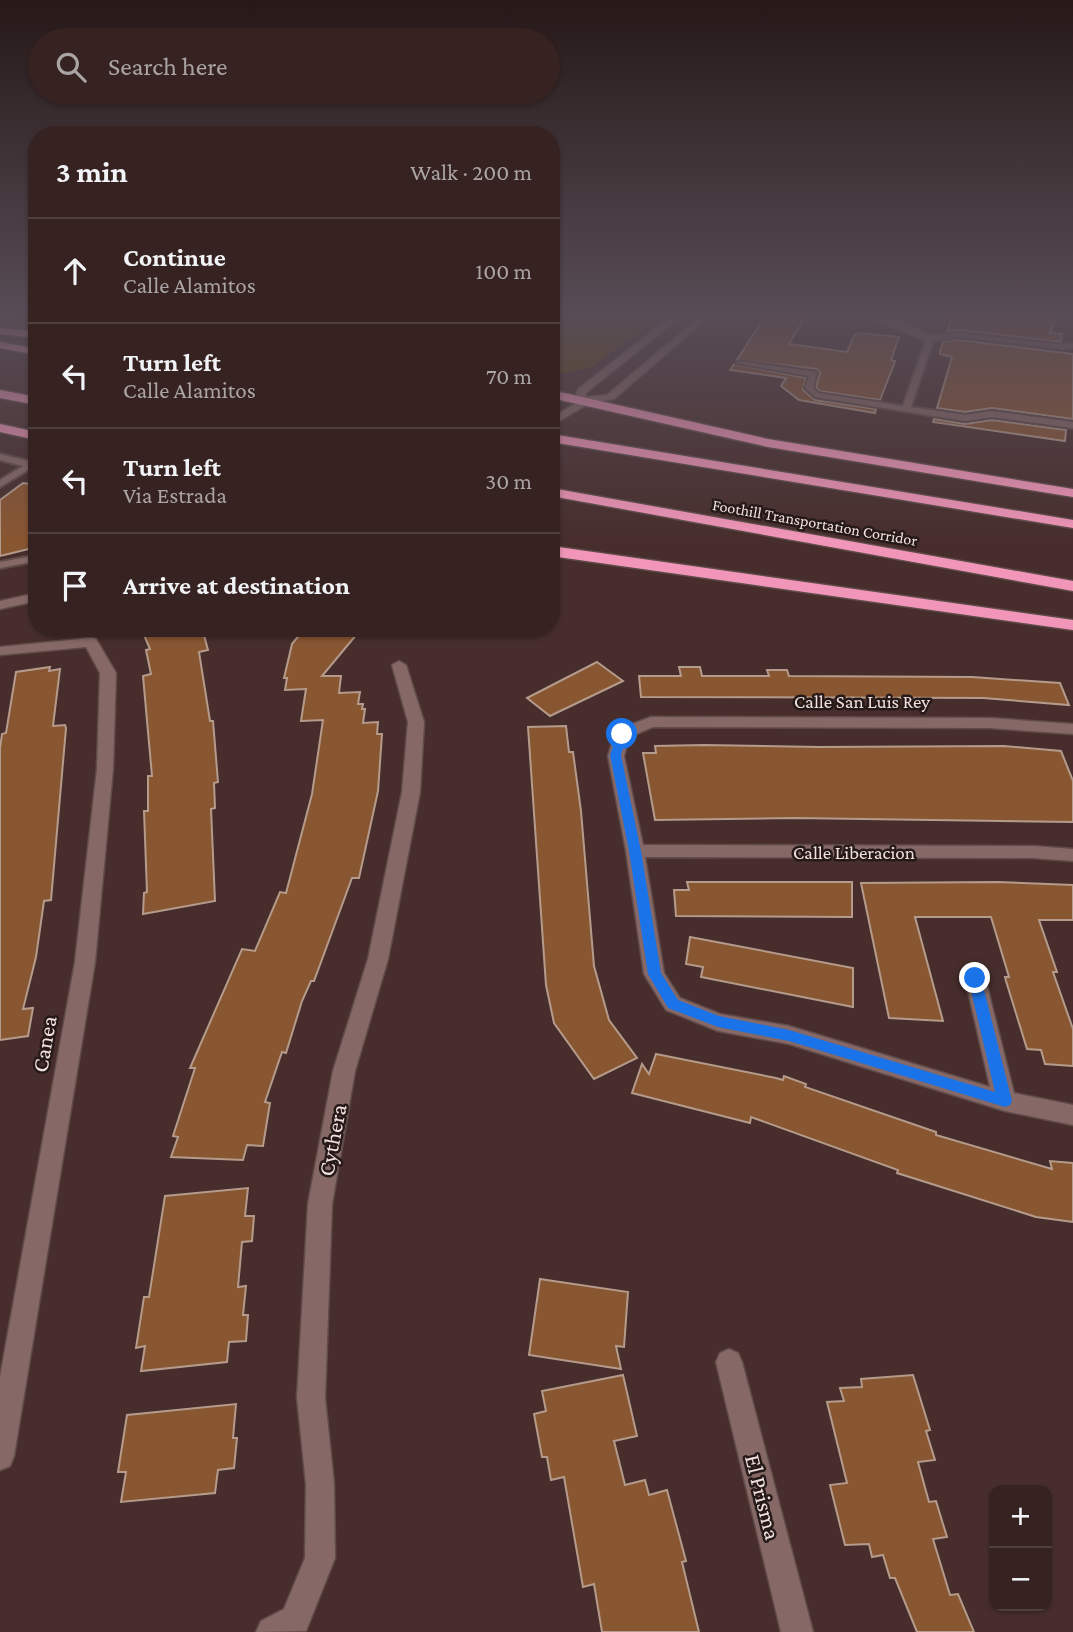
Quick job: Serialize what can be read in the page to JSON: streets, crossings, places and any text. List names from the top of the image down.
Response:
{
  "streets": {
    "highway": ["Foothill Transportation Corridor"],
    "street": [
      "Calle San Luis Rey",
      "Calle Liberacion",
      "Canea",
      "Cythera",
      "El Prisma"
    ]
  },
  "crossings": [
    ["Calle San Luis Rey", "Calle Liberacion"]
  ],
  "page": {
    "search": "Search here",
    "heading": ["3 min", "Walk · 200 m"],
    "list": [
      ["Continue", "Calle Alamitos", "100 m"],
      ["Turn left", "Calle Alamitos", "70 m"],
      ["Turn left", "Via Estrada", "30 m"],
      "Arrive at destination"
    ],
    "map_buttons": ["+", "−"]
  }
}
